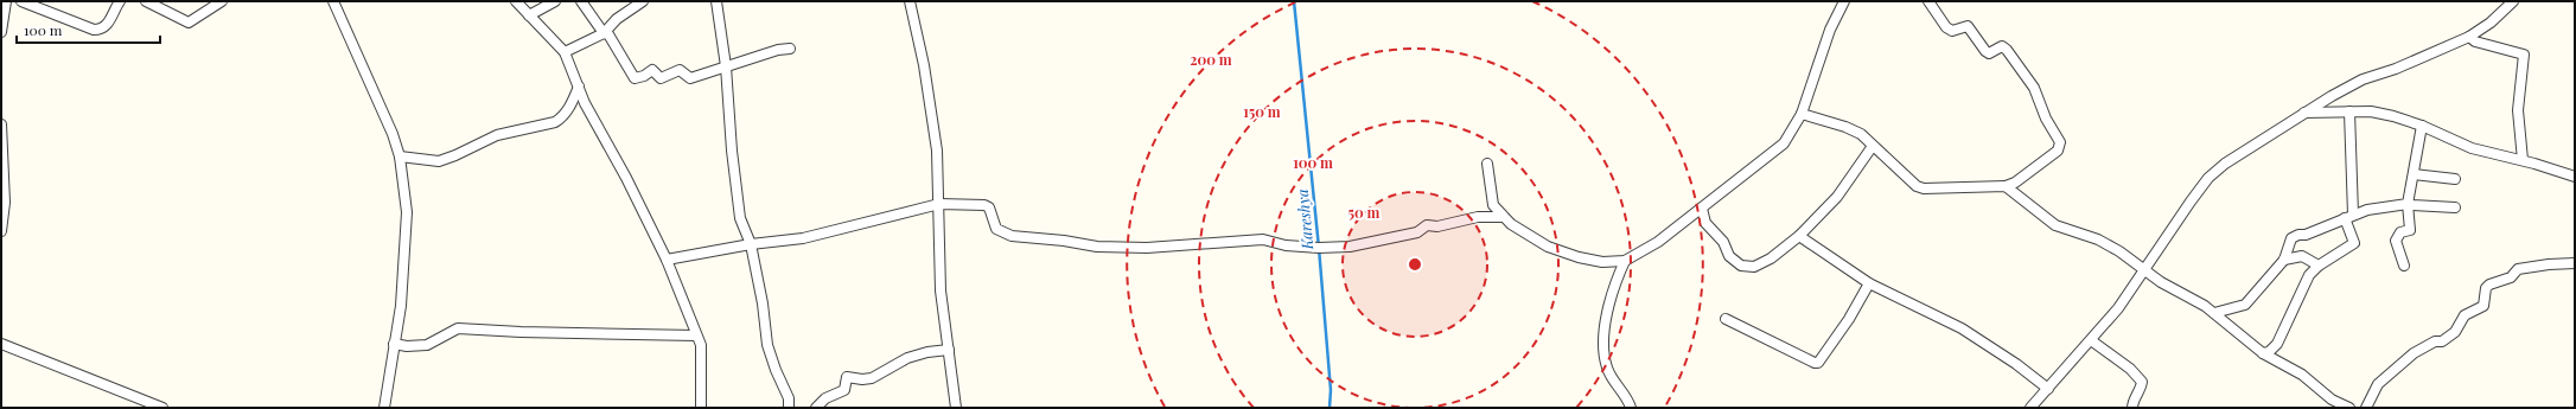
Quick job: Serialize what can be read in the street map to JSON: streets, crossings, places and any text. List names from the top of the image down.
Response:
{
  "water": ["Kareshya"],
  "scale_bar": "100 m",
  "rings": [
    "200 m",
    "150 m",
    "100 m",
    "50 m"
  ]
}
